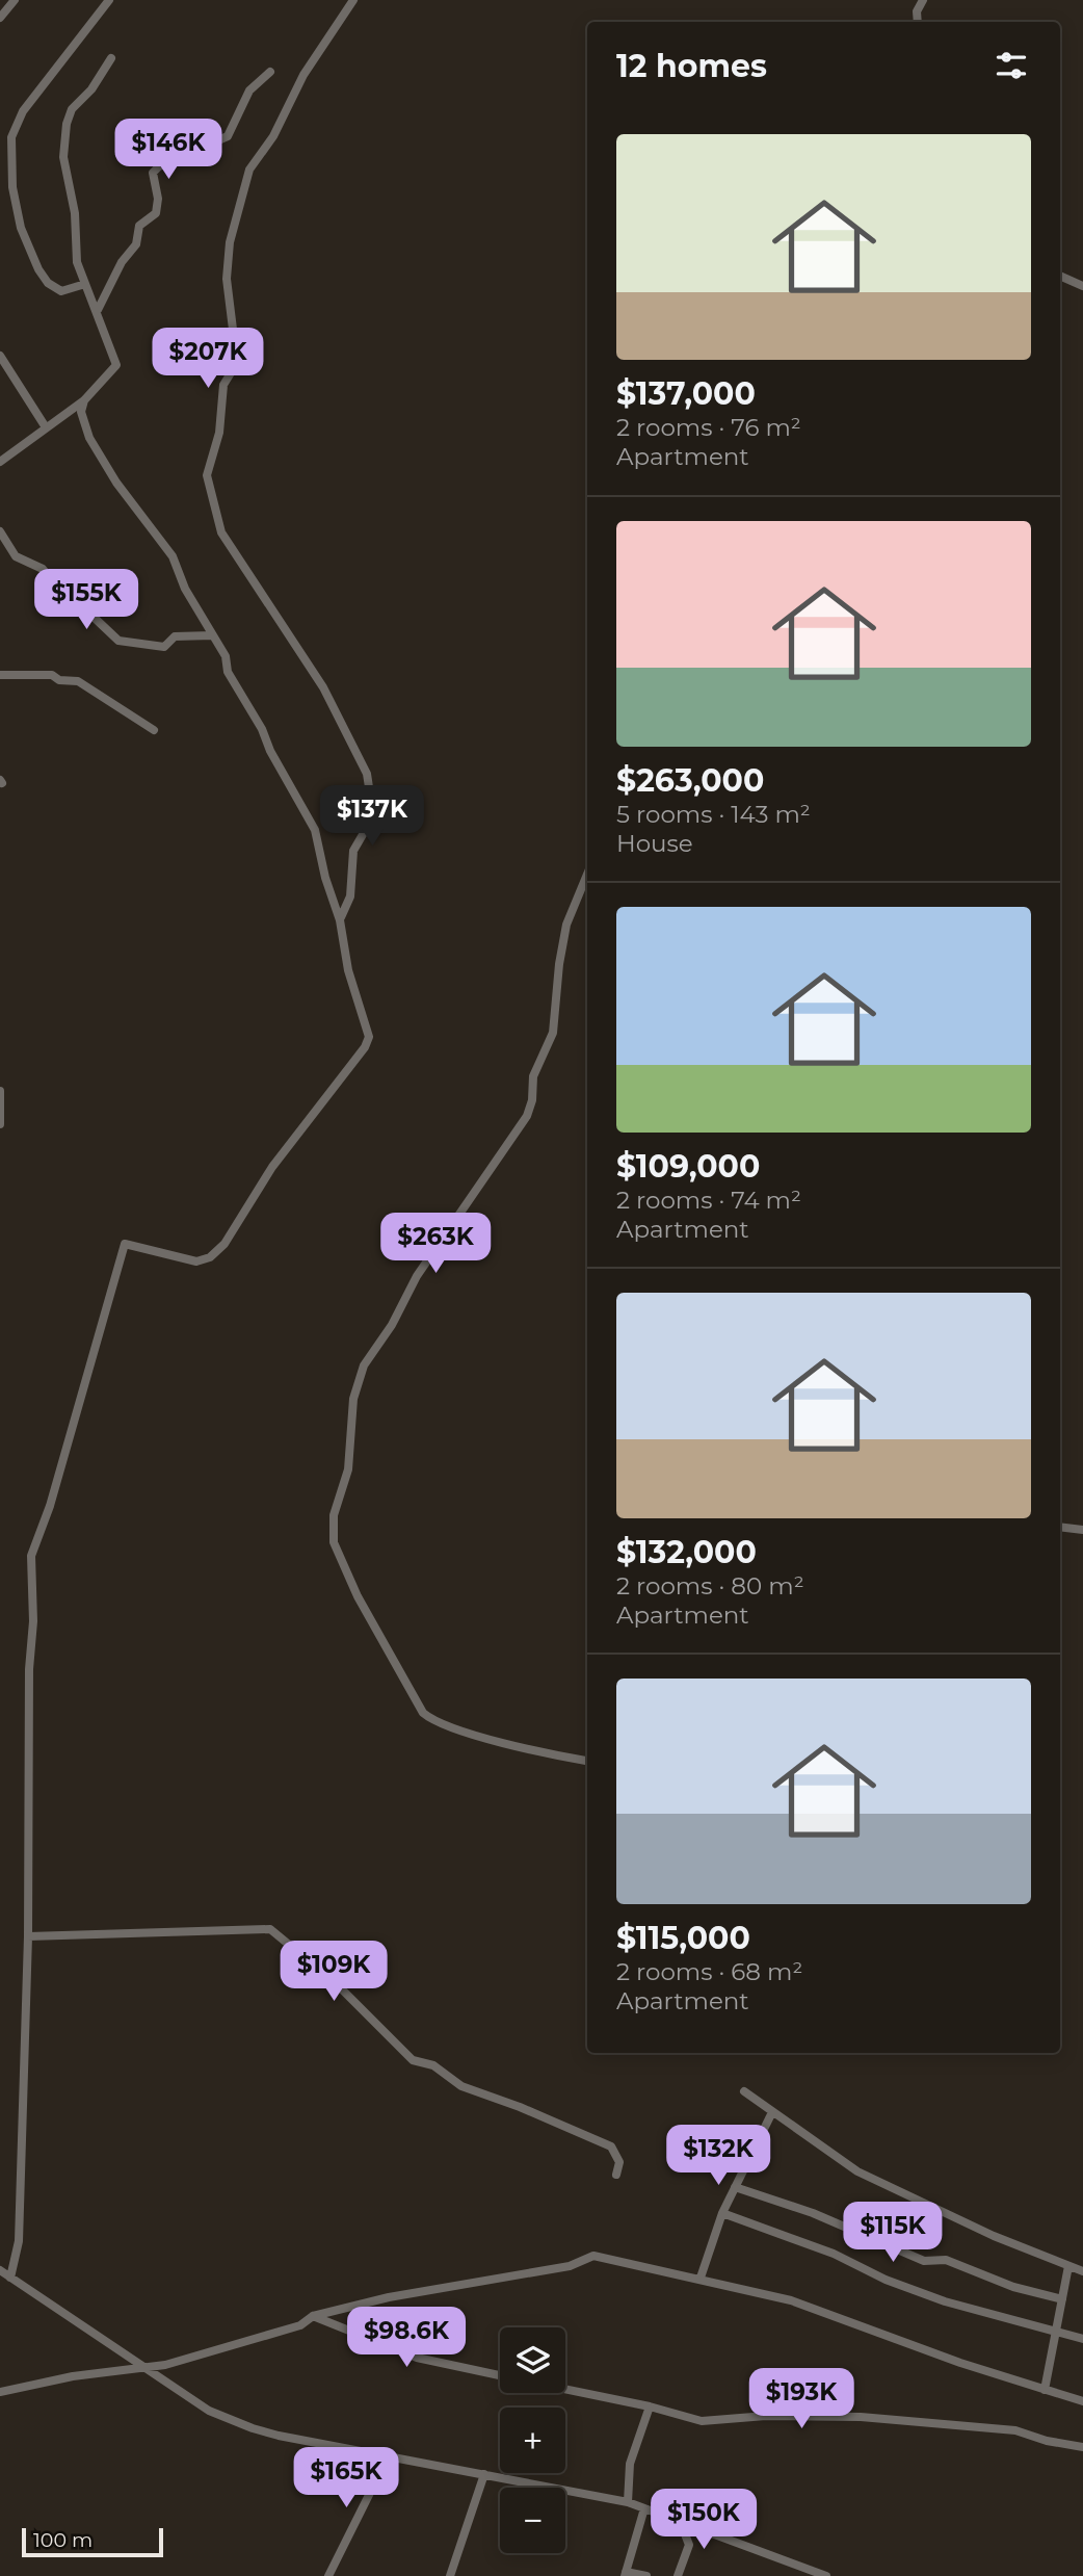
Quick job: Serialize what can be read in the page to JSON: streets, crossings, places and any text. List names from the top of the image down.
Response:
{
  "scale_bar": "100 m",
  "page": {
    "heading": "12 homes",
    "list": [
      {
        "name": "$137,000",
        "note": "2 rooms · 76 m² · Apartment"
      },
      {
        "name": "$263,000",
        "note": "5 rooms · 143 m² · House"
      },
      {
        "name": "$109,000",
        "note": "2 rooms · 74 m² · Apartment"
      },
      {
        "name": "$132,000",
        "note": "2 rooms · 80 m² · Apartment"
      },
      {
        "name": "$115,000",
        "note": "2 rooms · 68 m² · Apartment"
      }
    ],
    "price": [
      "$146K",
      "$207K",
      "$155K",
      "$137K",
      "$263K",
      "$109K",
      "$132K",
      "$115K",
      "$98.6K",
      "$193K",
      "$165K",
      "$150K"
    ],
    "map_buttons": ["+", "−"],
    "scale": "100 m"
  }
}
